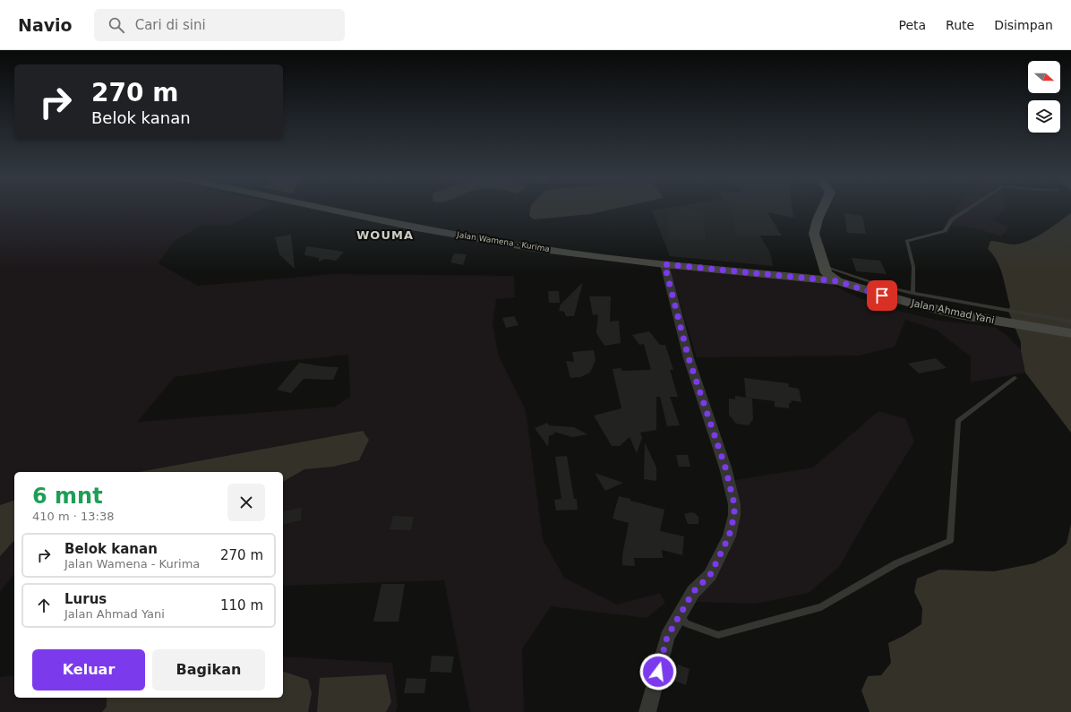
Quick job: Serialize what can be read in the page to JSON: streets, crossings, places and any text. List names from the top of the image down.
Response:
{
  "streets": {
    "main road": ["Jalan Wamena - Kurima", "Jalan Ahmad Yani"]
  },
  "crossings": [
    ["Jalan Wamena - Kurima", "Jalan Ahmad Yani"]
  ],
  "districts": ["WOUMA"],
  "north": "right",
  "page": {
    "header": "Navio",
    "search": "Cari di sini",
    "nav": ["Peta", "Rute", "Disimpan"],
    "turn": ["270 m", "Belok kanan"],
    "heading": ["6 mnt", "410 m · 13:38"],
    "list": [
      {
        "name": "Belok kanan",
        "note": "Jalan Wamena - Kurima",
        "value": "270 m"
      },
      {
        "name": "Lurus",
        "note": "Jalan Ahmad Yani",
        "value": "110 m"
      }
    ],
    "buttons": ["Keluar", "Bagikan"]
  }
}
